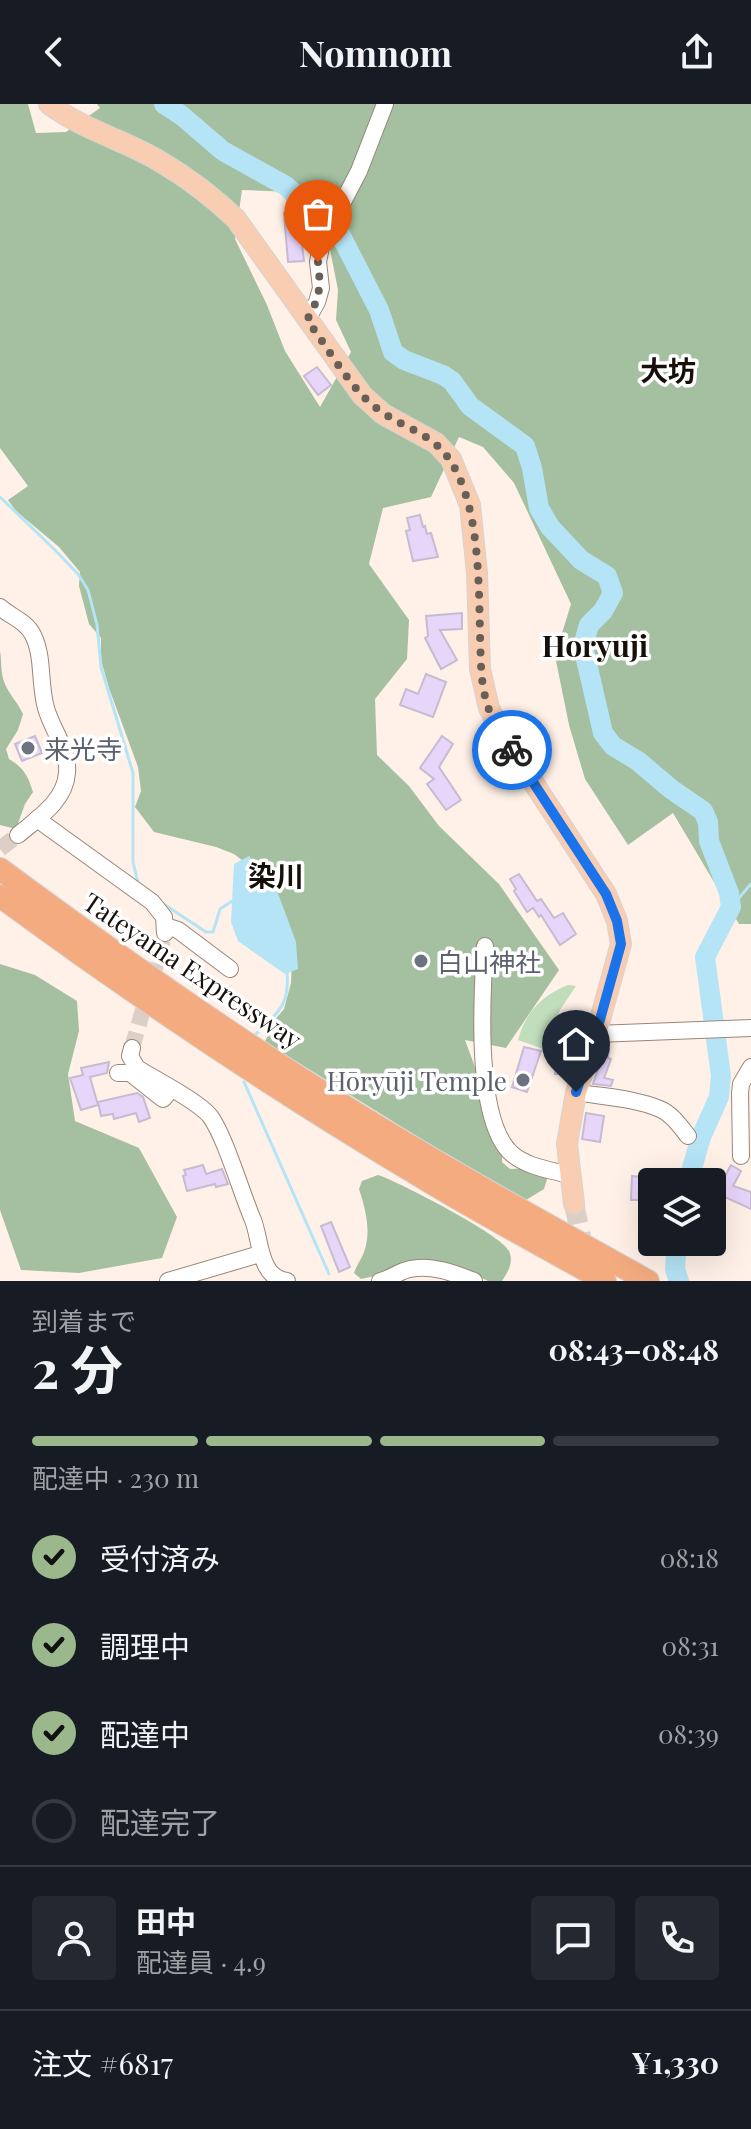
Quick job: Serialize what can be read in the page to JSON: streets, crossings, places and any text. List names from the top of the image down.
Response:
{
  "streets": {
    "highway": ["Tateyama Expressway"]
  },
  "districts": ["大坊", "Horyuji", "染川"],
  "places": ["来光寺", "白山神社", "Hōryūji Temple"],
  "page": {
    "header": "Nomnom",
    "heading": ["2 分", "到着まで", "08:43–08:48"],
    "panel": [
      "田中",
      "配達員 · 4.9",
      "注文 #6817",
      "¥1,330"
    ],
    "bar": "配達中 · 230 m",
    "list": [
      ["受付済み", "08:18"],
      ["調理中", "08:31"],
      ["配達中", "08:39"],
      "配達完了"
    ]
  }
}
